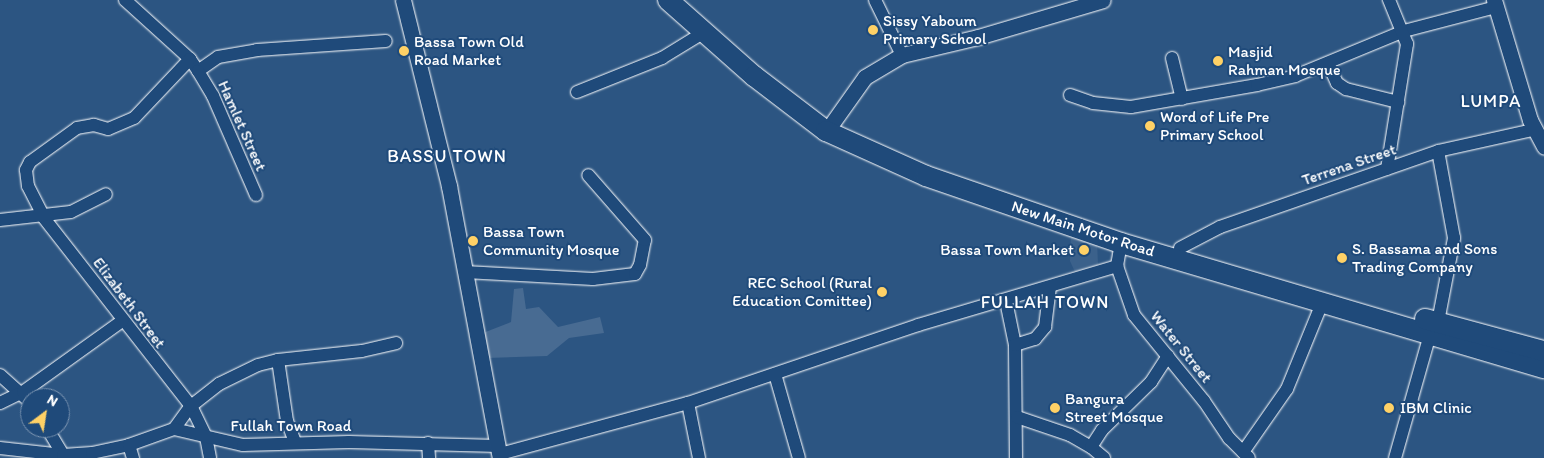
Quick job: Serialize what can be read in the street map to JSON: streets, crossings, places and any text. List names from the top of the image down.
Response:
{
  "streets": {
    "highway": ["New Main Motor Road"],
    "street": [
      "Hamlet Street",
      "Terrena Street",
      "Elizabeth Street",
      "Water Street",
      "Fullah Town Road"
    ]
  },
  "crossings": [
    ["Hamlet Street", "Elizabeth Street"],
    ["Terrena Street", "New Main Motor Road"],
    ["New Main Motor Road", "Water Street"],
    ["Elizabeth Street", "Fullah Town Road"],
    ["Water Street", "Fullah Town Road"]
  ],
  "districts": ["LUMPA", "BASSU TOWN", "FULLAH TOWN"],
  "places": [
    "Sissy Yaboum Primary School",
    "Bassa Town Old Road Market",
    "Masjid Rahman Mosque",
    "Word of Life Pre Primary School",
    "Bassa Town Community Mosque",
    "Bassa Town Market",
    "S. Bassama and Sons Trading Company",
    "REC School (Rural Education Comittee)",
    "Bangura Street Mosque",
    "IBM Clinic"
  ],
  "north": "top right"
}
